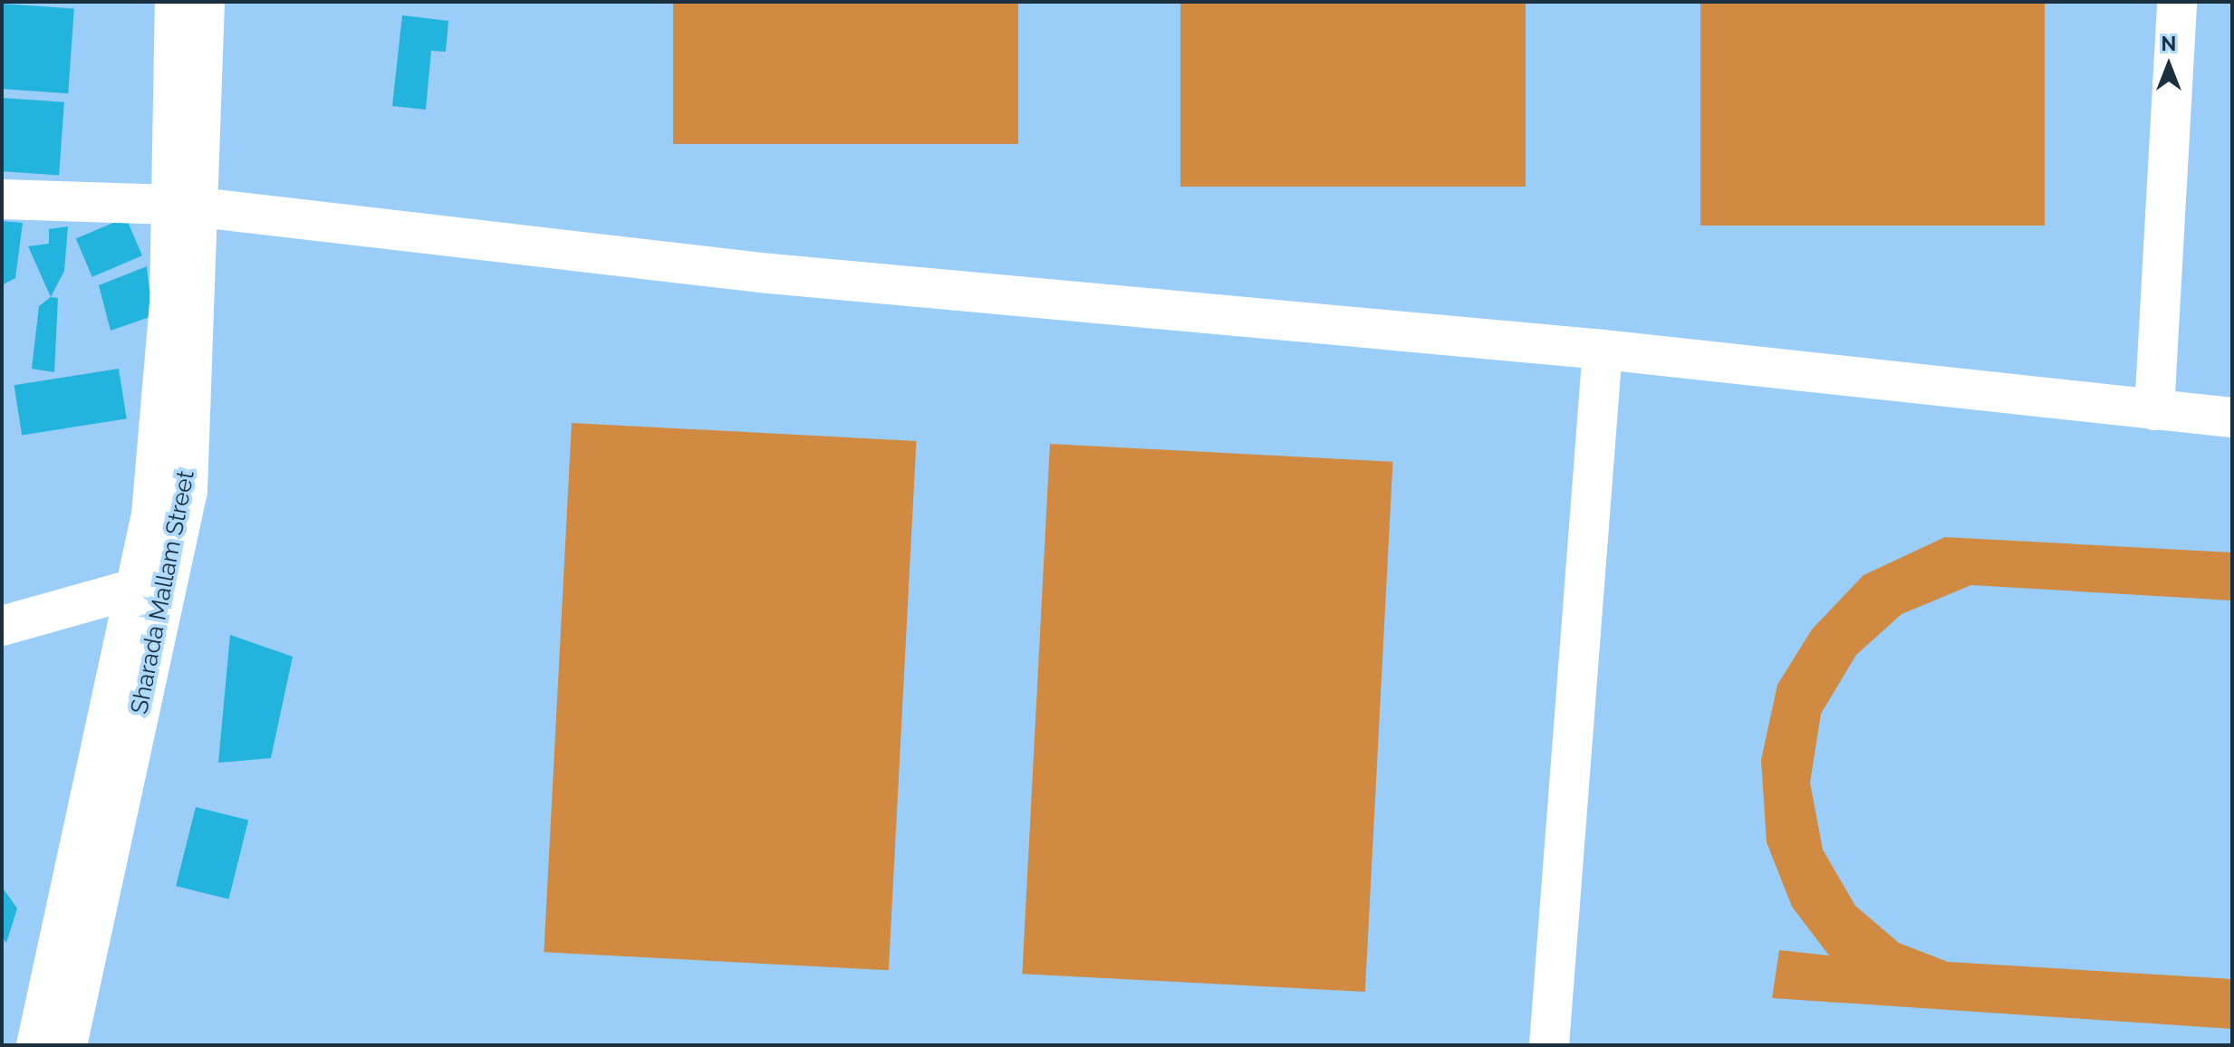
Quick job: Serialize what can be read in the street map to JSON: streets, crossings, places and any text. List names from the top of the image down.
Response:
{
  "streets": {
    "street": ["Sharada Mallam Street"]
  },
  "north": "top"
}
